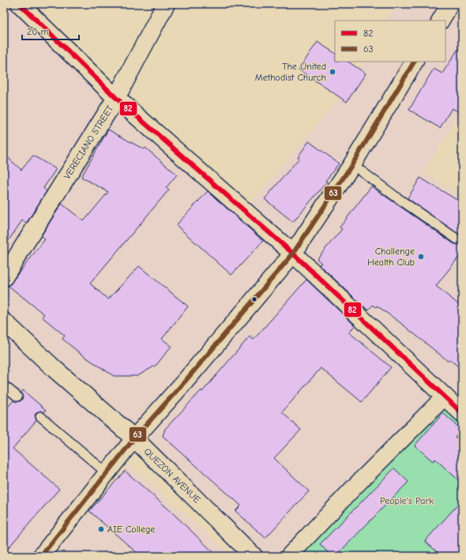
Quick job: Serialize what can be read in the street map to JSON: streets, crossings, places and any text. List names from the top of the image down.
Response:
{
  "streets": {
    "street": ["VERECIANO STREET", "QUEZON AVENUE"]
  },
  "parks": ["People's Park"],
  "places": ["The United Methodist Church", "Challenge Health Club", "AIE College"],
  "lines": ["transit line 82", "transit line 63"],
  "legend": ["82", "63"],
  "scale_bar": "20 m"
}
